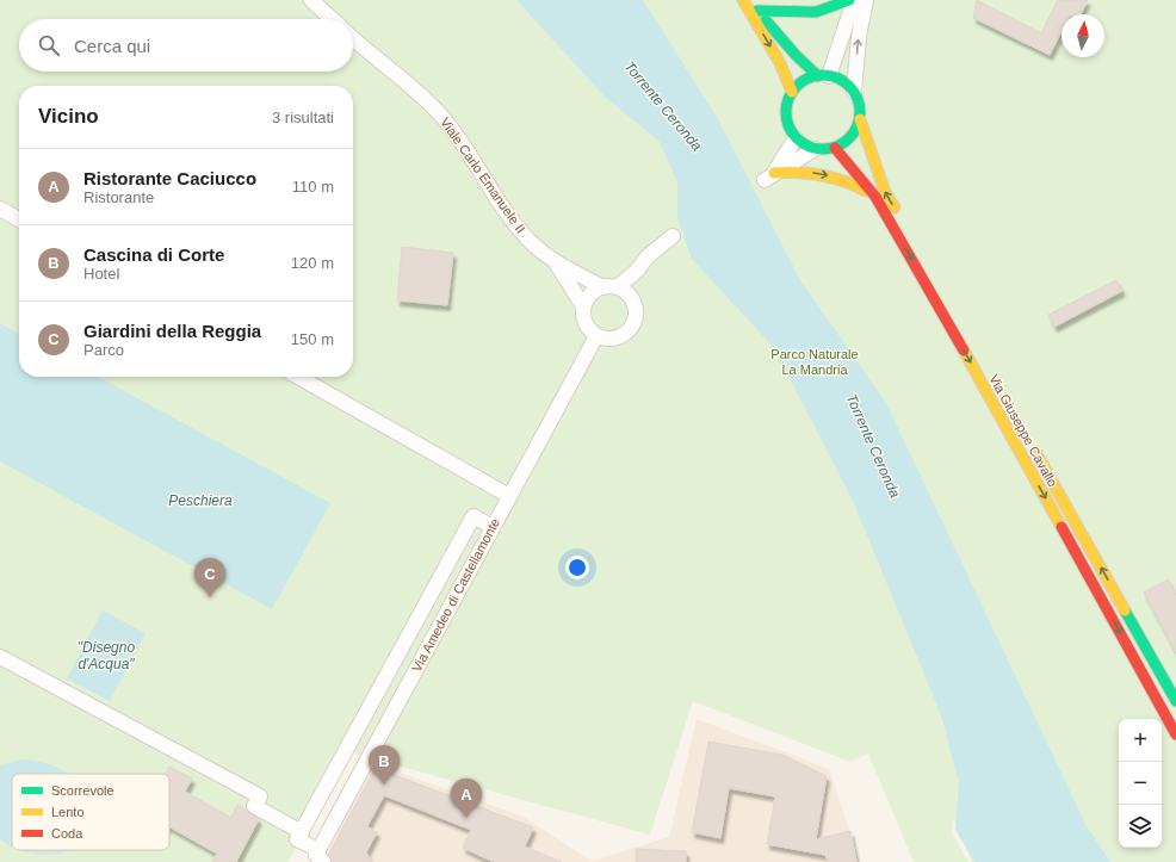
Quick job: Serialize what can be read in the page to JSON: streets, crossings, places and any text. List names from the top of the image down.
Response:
{
  "streets": {
    "street": ["Viale Carlo Emanuele II", "Via Giuseppe Cavallo", "Via Amedeo di Castellamonte"]
  },
  "crossings": [
    ["Viale Carlo Emanuele II", "Via Amedeo di Castellamonte"]
  ],
  "water": ["Torrente Ceronda", "Peschiera", "\"Disegno d'Acqua\""],
  "parks": ["Parco Naturale La Mandria"],
  "legend": ["Scorrevole", "Lento", "Coda"],
  "north": "top",
  "page": {
    "search": "Cerca qui",
    "heading": ["Vicino", "3 risultati"],
    "list": [
      {
        "mark": "A",
        "name": "Ristorante Caciucco",
        "note": "Ristorante",
        "value": "110 m"
      },
      {
        "mark": "B",
        "name": "Cascina di Corte",
        "note": "Hotel",
        "value": "120 m"
      },
      {
        "mark": "C",
        "name": "Giardini della Reggia",
        "note": "Parco",
        "value": "150 m"
      }
    ],
    "pins": ["C", "B", "A"],
    "map_buttons": ["+", "−"]
  }
}
